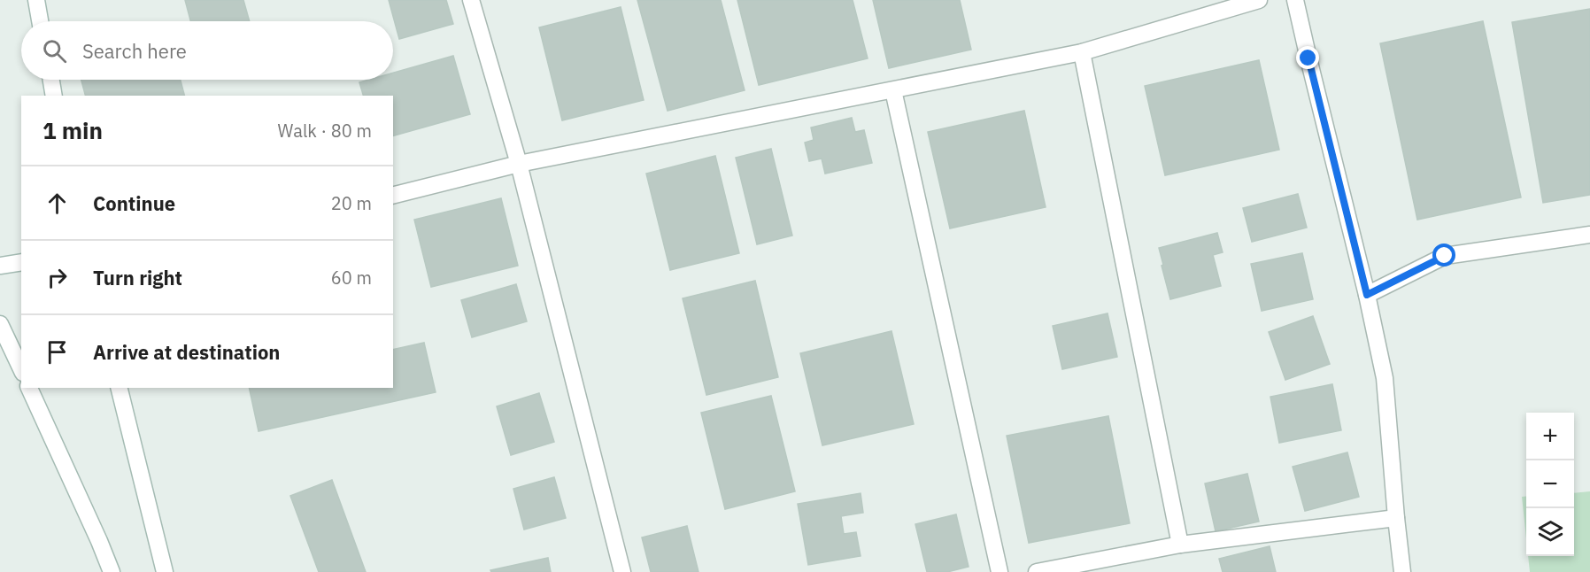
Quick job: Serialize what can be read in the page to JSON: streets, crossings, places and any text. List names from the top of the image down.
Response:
{
  "page": {
    "search": "Search here",
    "heading": ["1 min", "Walk · 80 m"],
    "list": [
      ["Continue", "20 m"],
      ["Turn right", "60 m"],
      "Arrive at destination"
    ],
    "map_buttons": ["+", "−"]
  }
}
